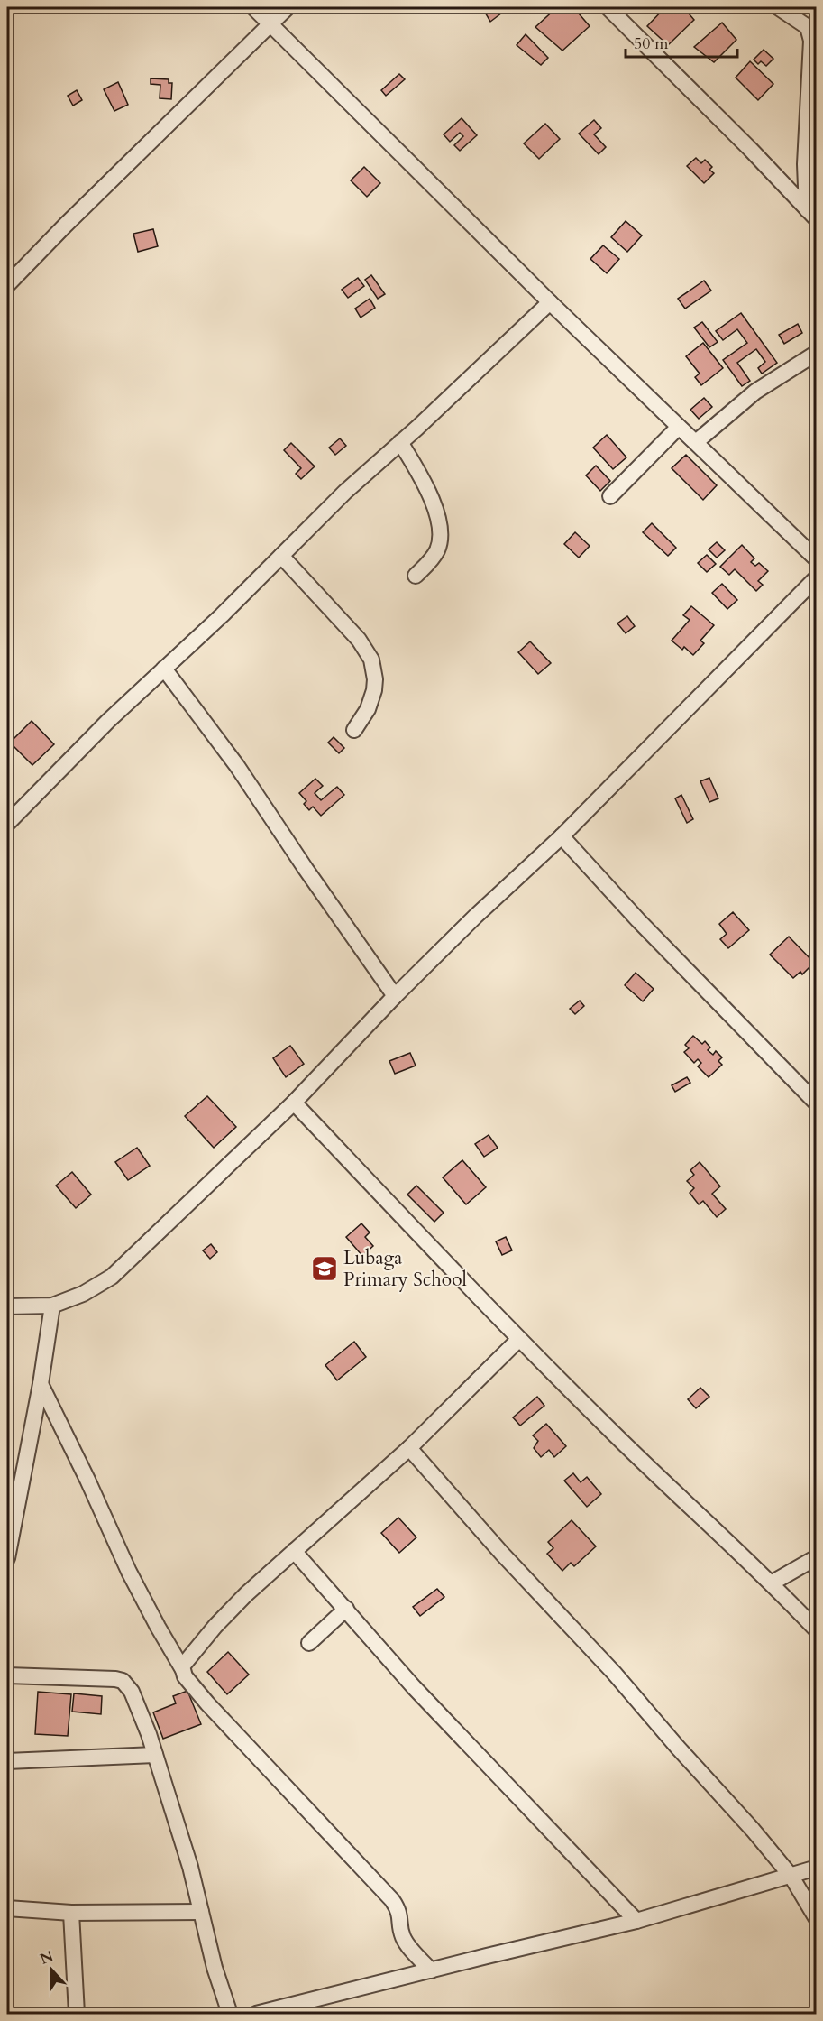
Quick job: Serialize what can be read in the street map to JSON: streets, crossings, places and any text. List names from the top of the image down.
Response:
{
  "places": {
    "school or university": ["Lubaga Primary School"]
  },
  "scale_bar": "50 m",
  "north": "top"
}
